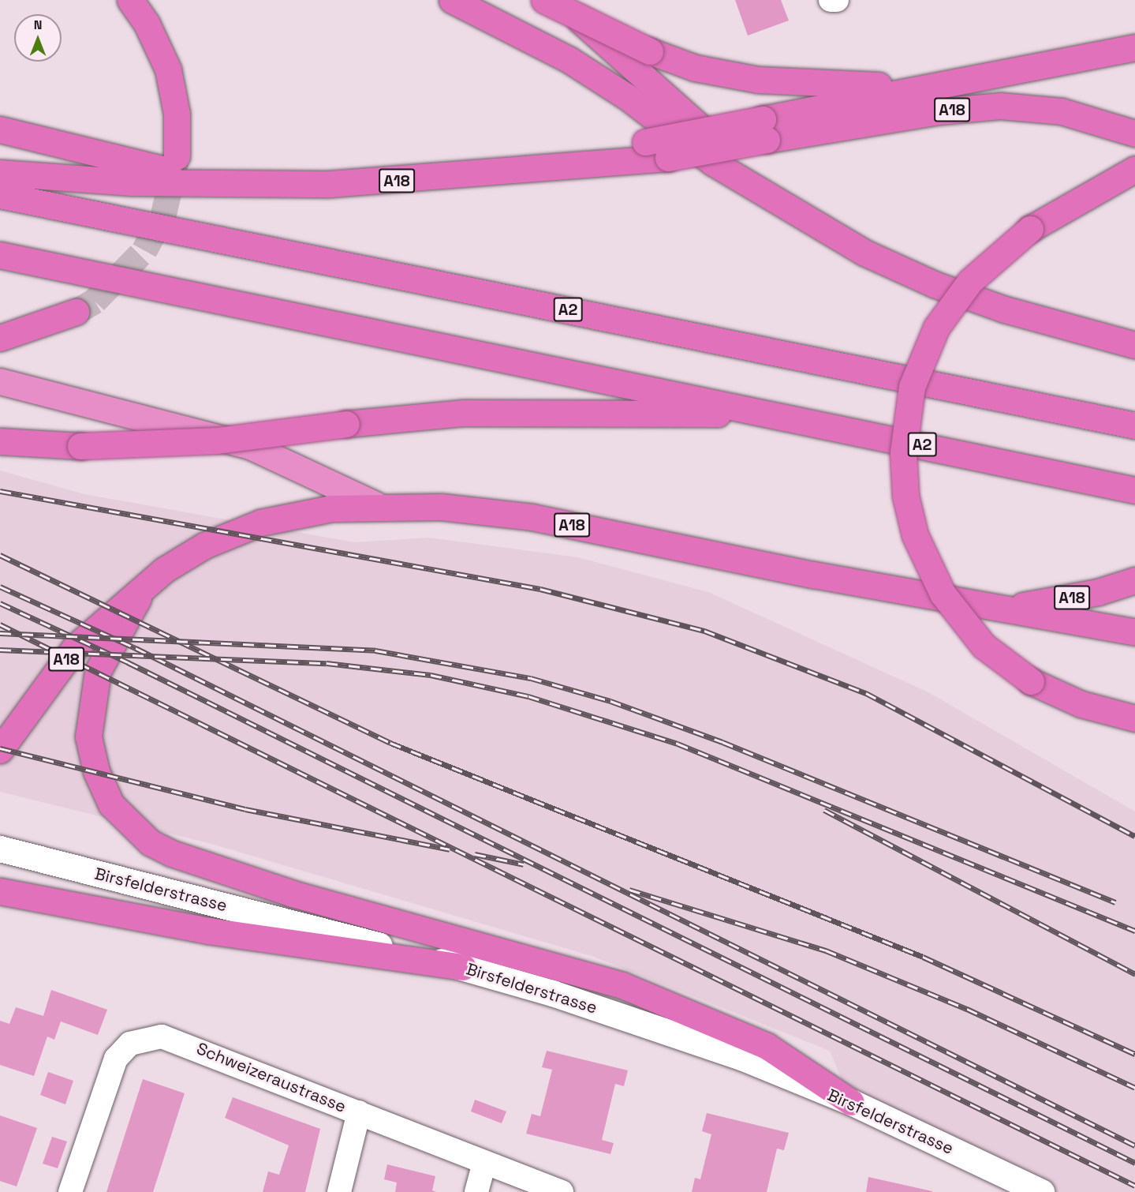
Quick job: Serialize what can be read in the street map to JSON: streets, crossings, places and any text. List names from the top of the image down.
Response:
{
  "streets": {
    "highway": ["A18", "A2"],
    "main road": ["Birsfelderstrasse"],
    "street": ["Schweizeraustrasse"]
  },
  "north": "top"
}
